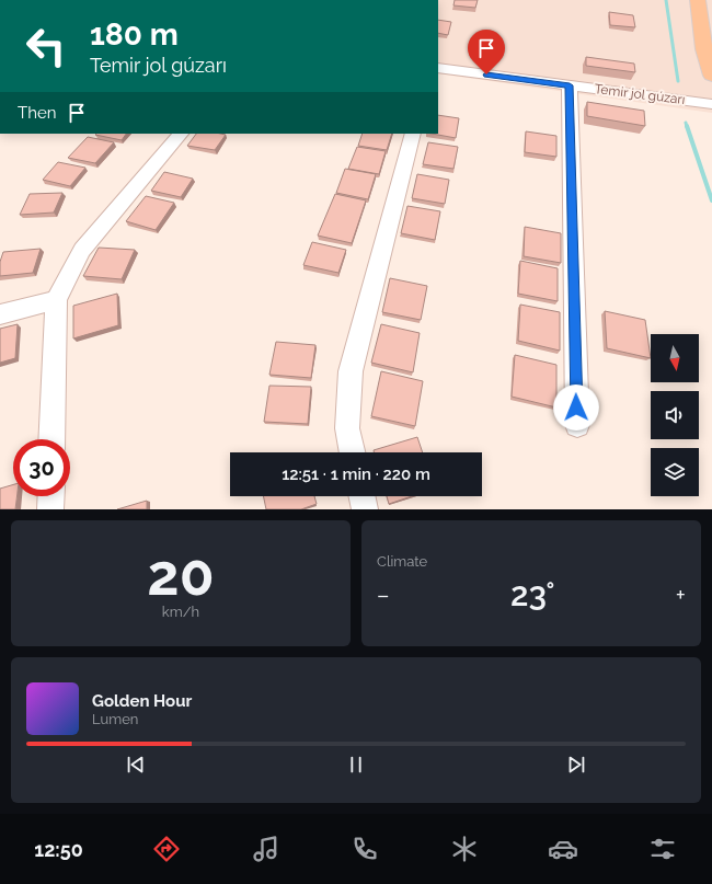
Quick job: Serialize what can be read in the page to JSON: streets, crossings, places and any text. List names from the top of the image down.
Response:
{
  "streets": {
    "street": ["Temir jol gúzarı"]
  },
  "north": "bottom",
  "page": {
    "turn": ["180 m", "Temir jol gúzarı"],
    "then": "Then",
    "limit": "30",
    "trip": "12:51 · 1 min · 220 m",
    "tile": [
      ["20", "km/h"],
      "Climate"
    ],
    "heat": ["−", "23°", "+"],
    "song": ["Golden Hour", "Lumen"],
    "tabs": "12:50"
  }
}
